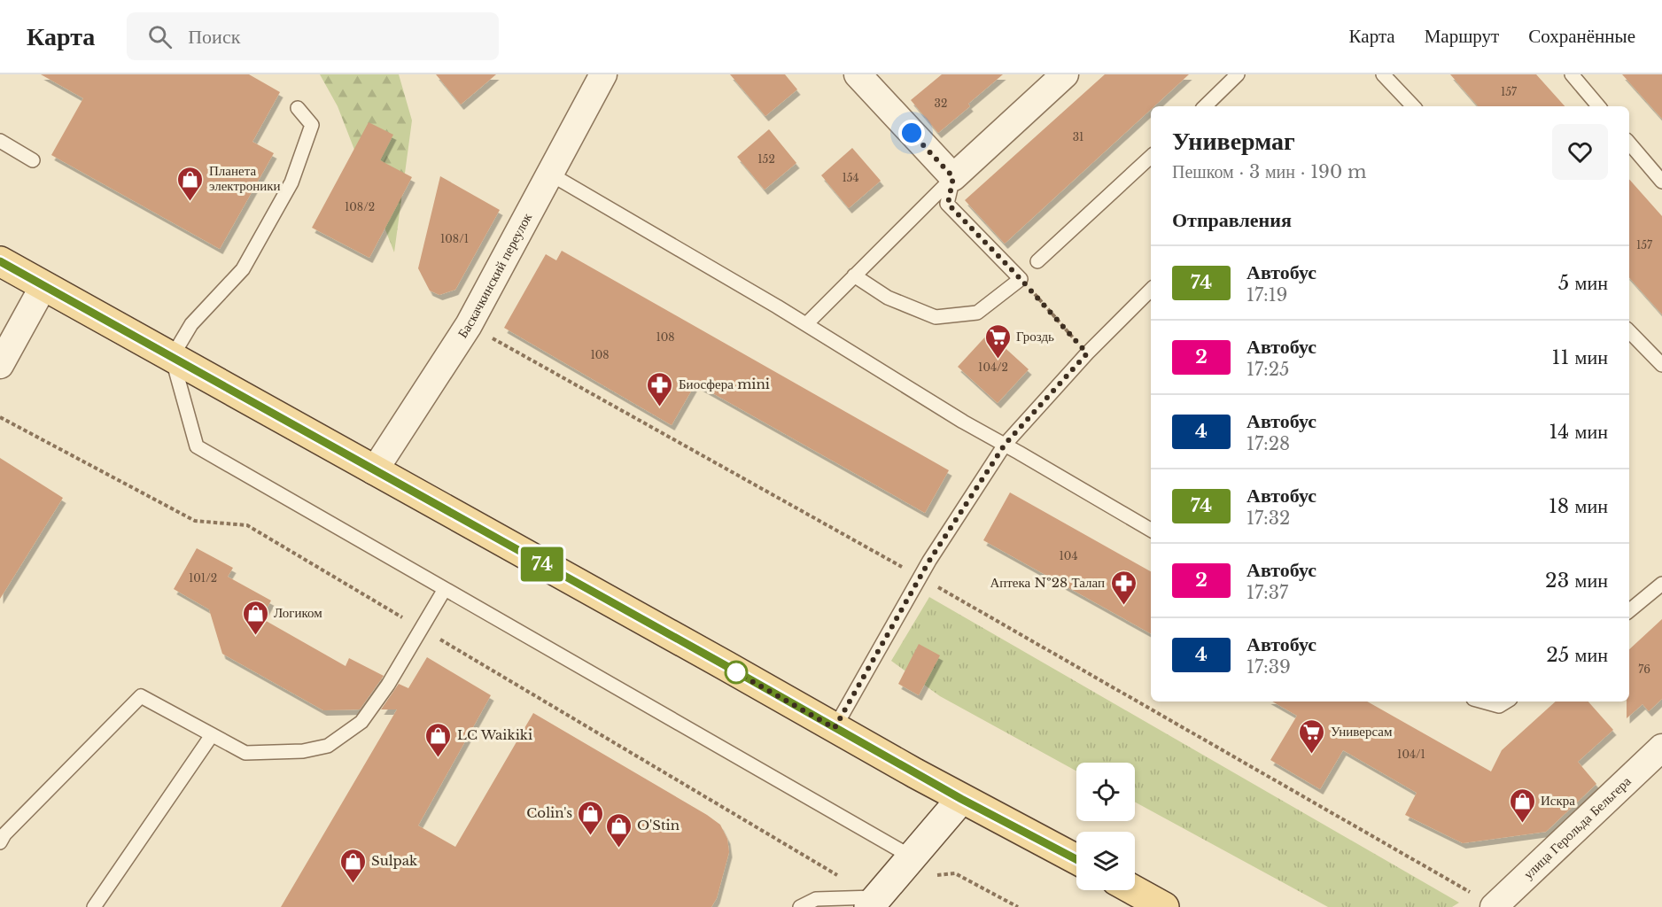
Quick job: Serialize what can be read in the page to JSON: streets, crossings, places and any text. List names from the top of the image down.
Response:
{
  "streets": {
    "street": ["Баскачкинский переулок", "улица Герольда Бельгера"]
  },
  "places": {
    "shop": [
      "Планета электроники",
      "Логиком",
      "LC Waikiki",
      "Искра",
      "Colin's",
      "O'Stin",
      "Sulpak"
    ],
    "supermarket": ["Гроздь", "Универсам"],
    "pharmacy": ["Биосфера mini", "Аптека №28 Талап"]
  },
  "lines": ["bus line 74"],
  "house_numbers": [
    "157",
    "32",
    "31",
    "152",
    "154",
    "108/2",
    "108/1",
    "157",
    "108",
    "108",
    "104/2",
    "104",
    "101/2",
    "76",
    "104/1"
  ],
  "page": {
    "header": "Карта",
    "search": "Поиск",
    "nav": ["Карта", "Маршрут", "Сохранённые"],
    "on_map": "74",
    "heading": [
      ["Универмаг", "Пешком · 3 мин · 190 m"],
      "Отправления"
    ],
    "list": [
      {
        "mark": "74",
        "name": "Автобус",
        "note": "17:19",
        "value": "5 мин"
      },
      {
        "mark": "2",
        "name": "Автобус",
        "note": "17:25",
        "value": "11 мин"
      },
      {
        "mark": "4",
        "name": "Автобус",
        "note": "17:28",
        "value": "14 мин"
      },
      {
        "mark": "74",
        "name": "Автобус",
        "note": "17:32",
        "value": "18 мин"
      },
      {
        "mark": "2",
        "name": "Автобус",
        "note": "17:37",
        "value": "23 мин"
      },
      {
        "mark": "4",
        "name": "Автобус",
        "note": "17:39",
        "value": "25 мин"
      }
    ]
  }
}
